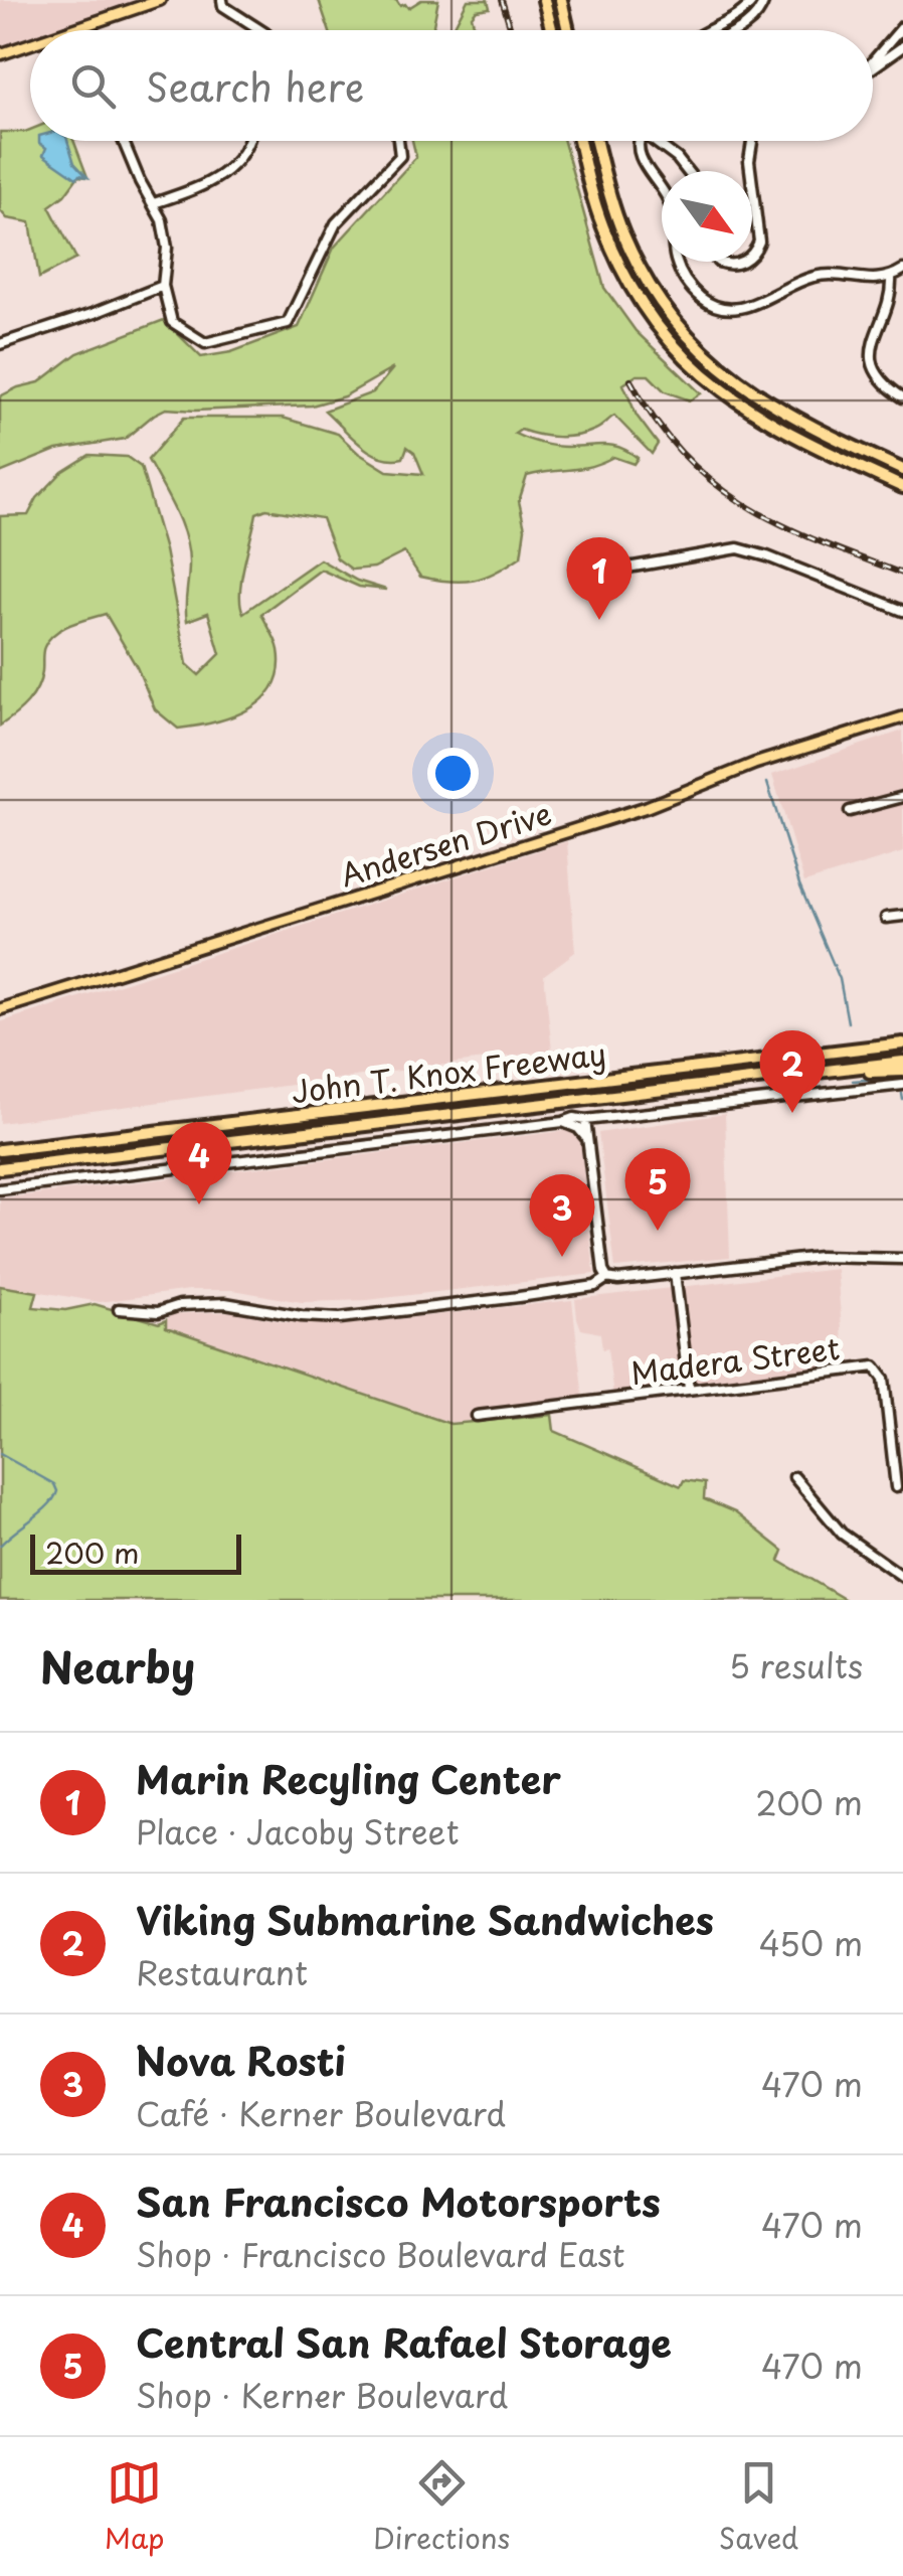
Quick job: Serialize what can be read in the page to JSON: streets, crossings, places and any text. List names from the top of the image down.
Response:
{
  "streets": {
    "highway": ["John T. Knox Freeway"],
    "main road": ["Andersen Drive"],
    "street": ["Madera Street"]
  },
  "scale_bar": "200 m",
  "north": "bottom right",
  "page": {
    "search": "Search here",
    "pins": [
      "1",
      "2",
      "4",
      "5",
      "3"
    ],
    "scale": "200 m",
    "heading": ["Nearby", "5 results"],
    "list": [
      {
        "mark": "1",
        "name": "Marin Recyling Center",
        "note": "Place · Jacoby Street",
        "value": "200 m"
      },
      {
        "mark": "2",
        "name": "Viking Submarine Sandwiches",
        "note": "Restaurant",
        "value": "450 m"
      },
      {
        "mark": "3",
        "name": "Nova Rosti",
        "note": "Café · Kerner Boulevard",
        "value": "470 m"
      },
      {
        "mark": "4",
        "name": "San Francisco Motorsports",
        "note": "Shop · Francisco Boulevard East",
        "value": "470 m"
      },
      {
        "mark": "5",
        "name": "Central San Rafael Storage",
        "note": "Shop · Kerner Boulevard",
        "value": "470 m"
      }
    ],
    "nav": ["Map", "Directions", "Saved"]
  }
}
